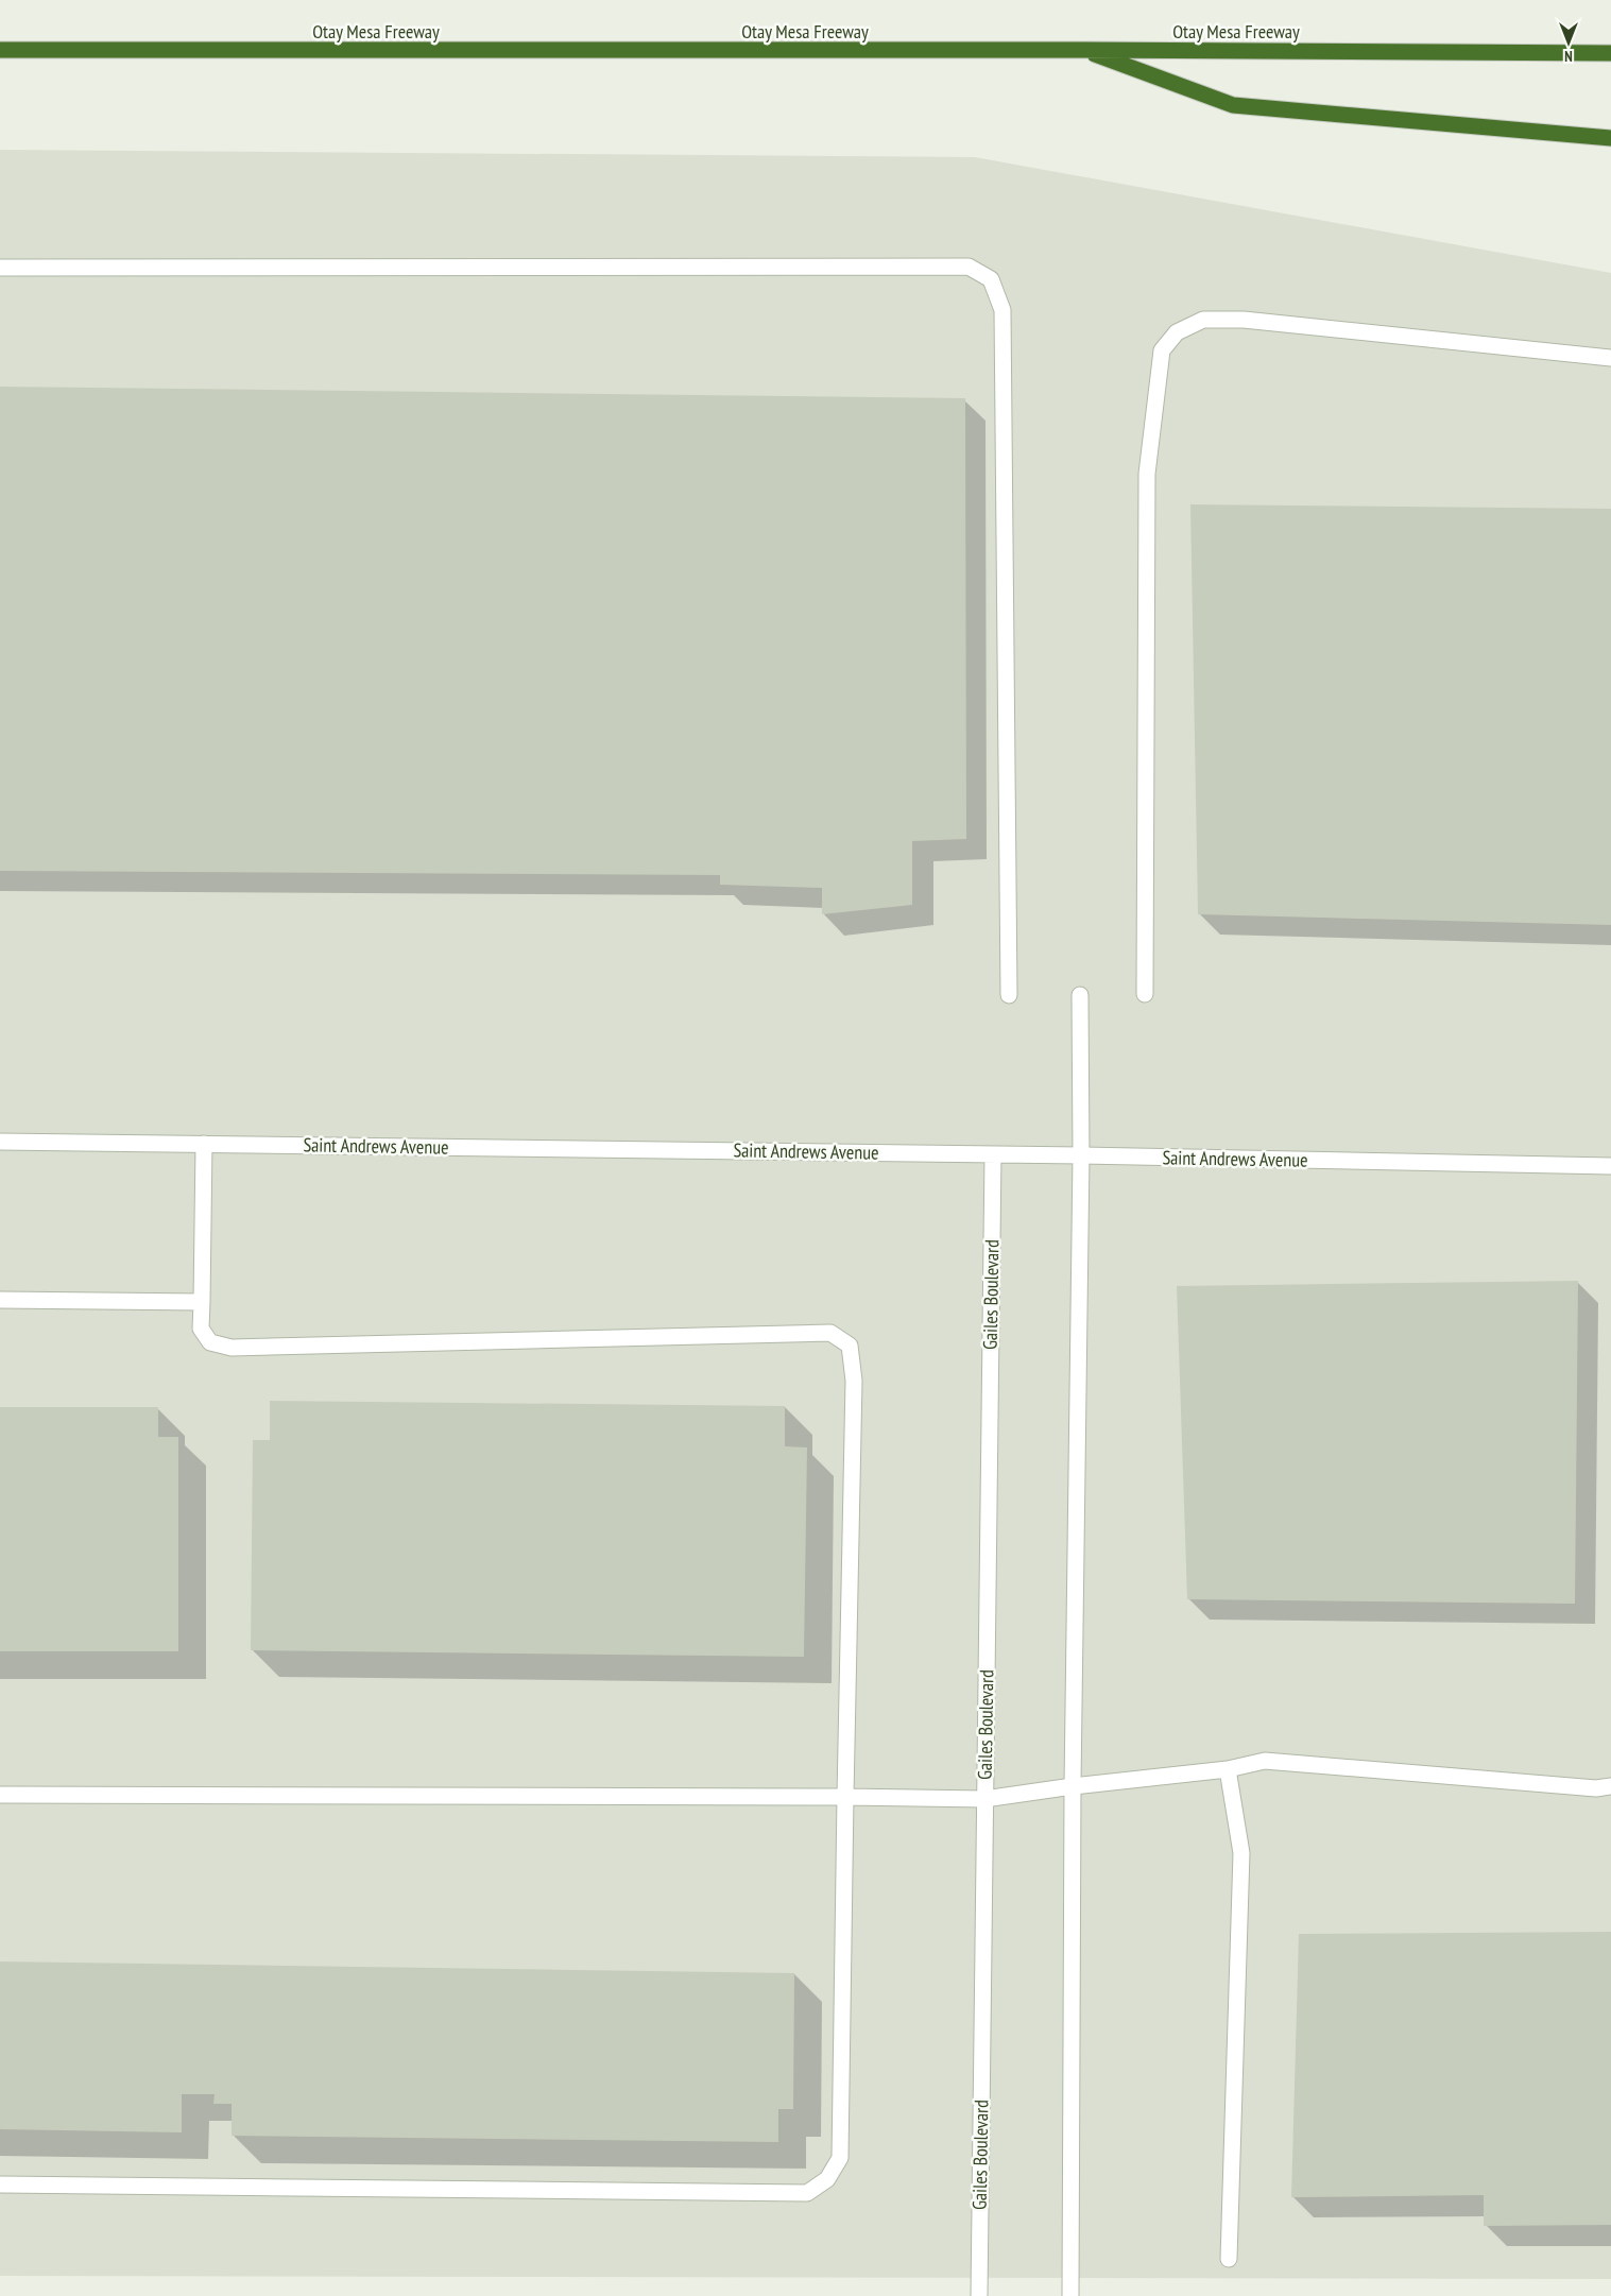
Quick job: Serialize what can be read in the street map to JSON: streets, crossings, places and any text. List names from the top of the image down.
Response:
{
  "streets": {
    "highway": ["Otay Mesa Freeway"],
    "street": ["Saint Andrews Avenue", "Gailes Boulevard"]
  },
  "crossings": [
    ["Saint Andrews Avenue", "Gailes Boulevard"]
  ],
  "north": "bottom"
}
